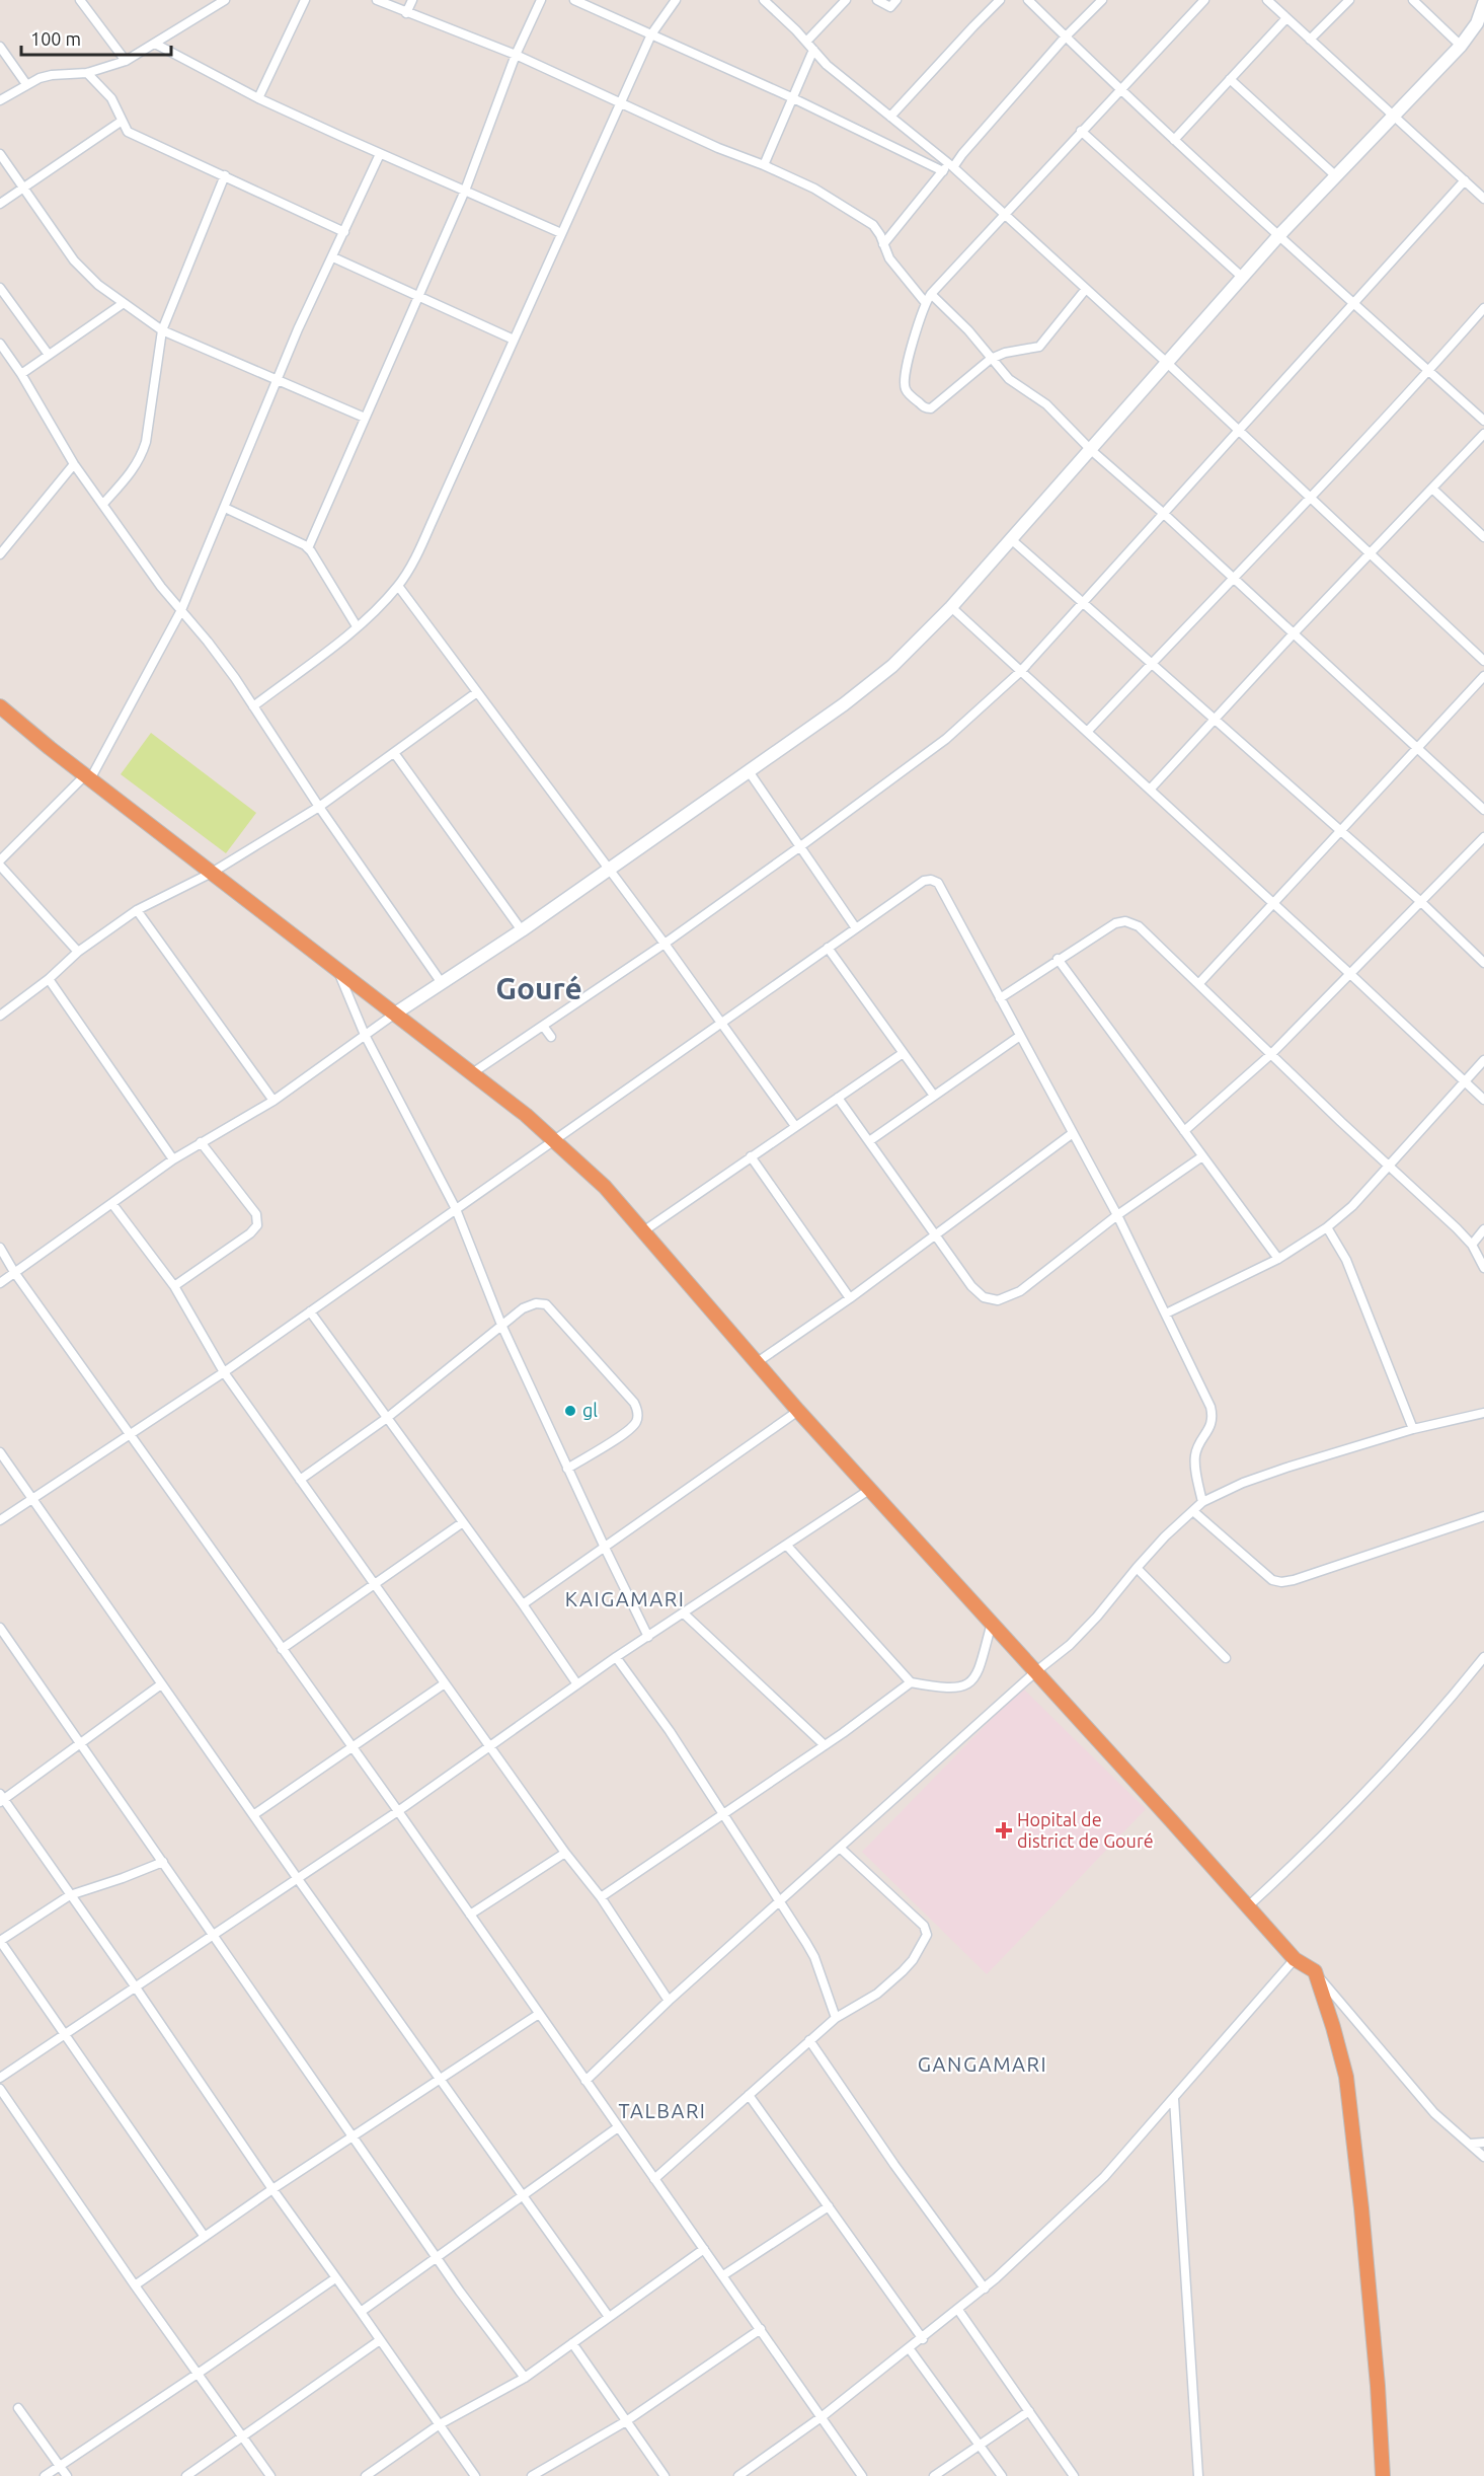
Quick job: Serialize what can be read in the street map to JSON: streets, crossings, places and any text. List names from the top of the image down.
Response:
{
  "districts": [
    "Gouré",
    "KAIGAMARI",
    "GANGAMARI",
    "TALBARI"
  ],
  "places": {
    "other": ["gl"],
    "health": ["Hopital de district de Gouré"]
  },
  "scale_bar": "100 m"
}
